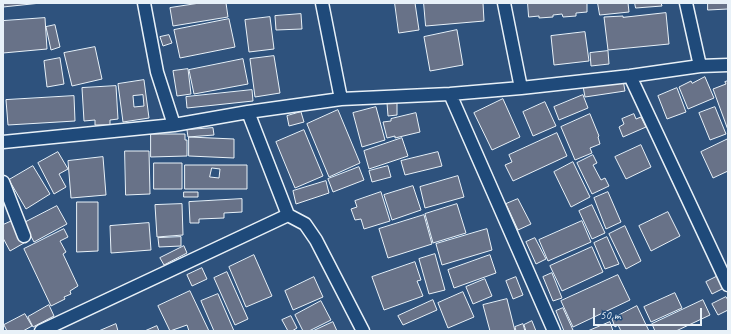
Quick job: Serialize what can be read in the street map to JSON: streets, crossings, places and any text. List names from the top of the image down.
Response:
{
  "scale_bar": "50 m"
}
